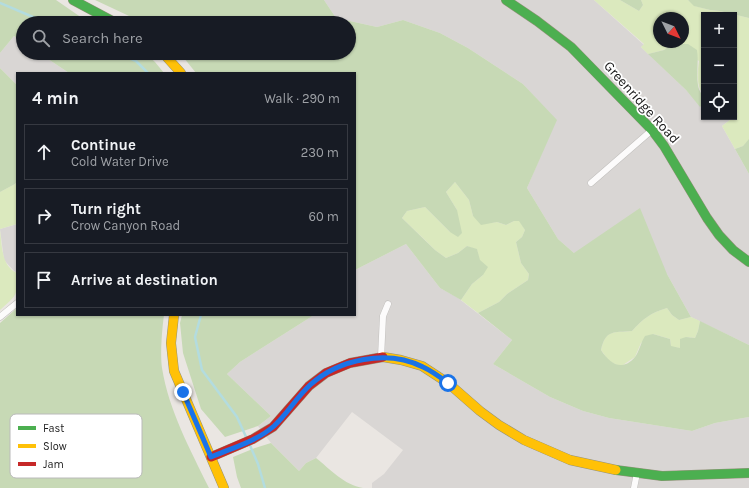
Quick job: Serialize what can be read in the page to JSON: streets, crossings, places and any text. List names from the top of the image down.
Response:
{
  "streets": {
    "street": ["Greenridge Road"]
  },
  "legend": ["Fast", "Slow", "Jam"],
  "north": "bottom right",
  "page": {
    "map_buttons": ["+", "−"],
    "search": "Search here",
    "heading": ["4 min", "Walk · 290 m"],
    "list": [
      ["Continue", "Cold Water Drive", "230 m"],
      ["Turn right", "Crow Canyon Road", "60 m"],
      "Arrive at destination"
    ]
  }
}
